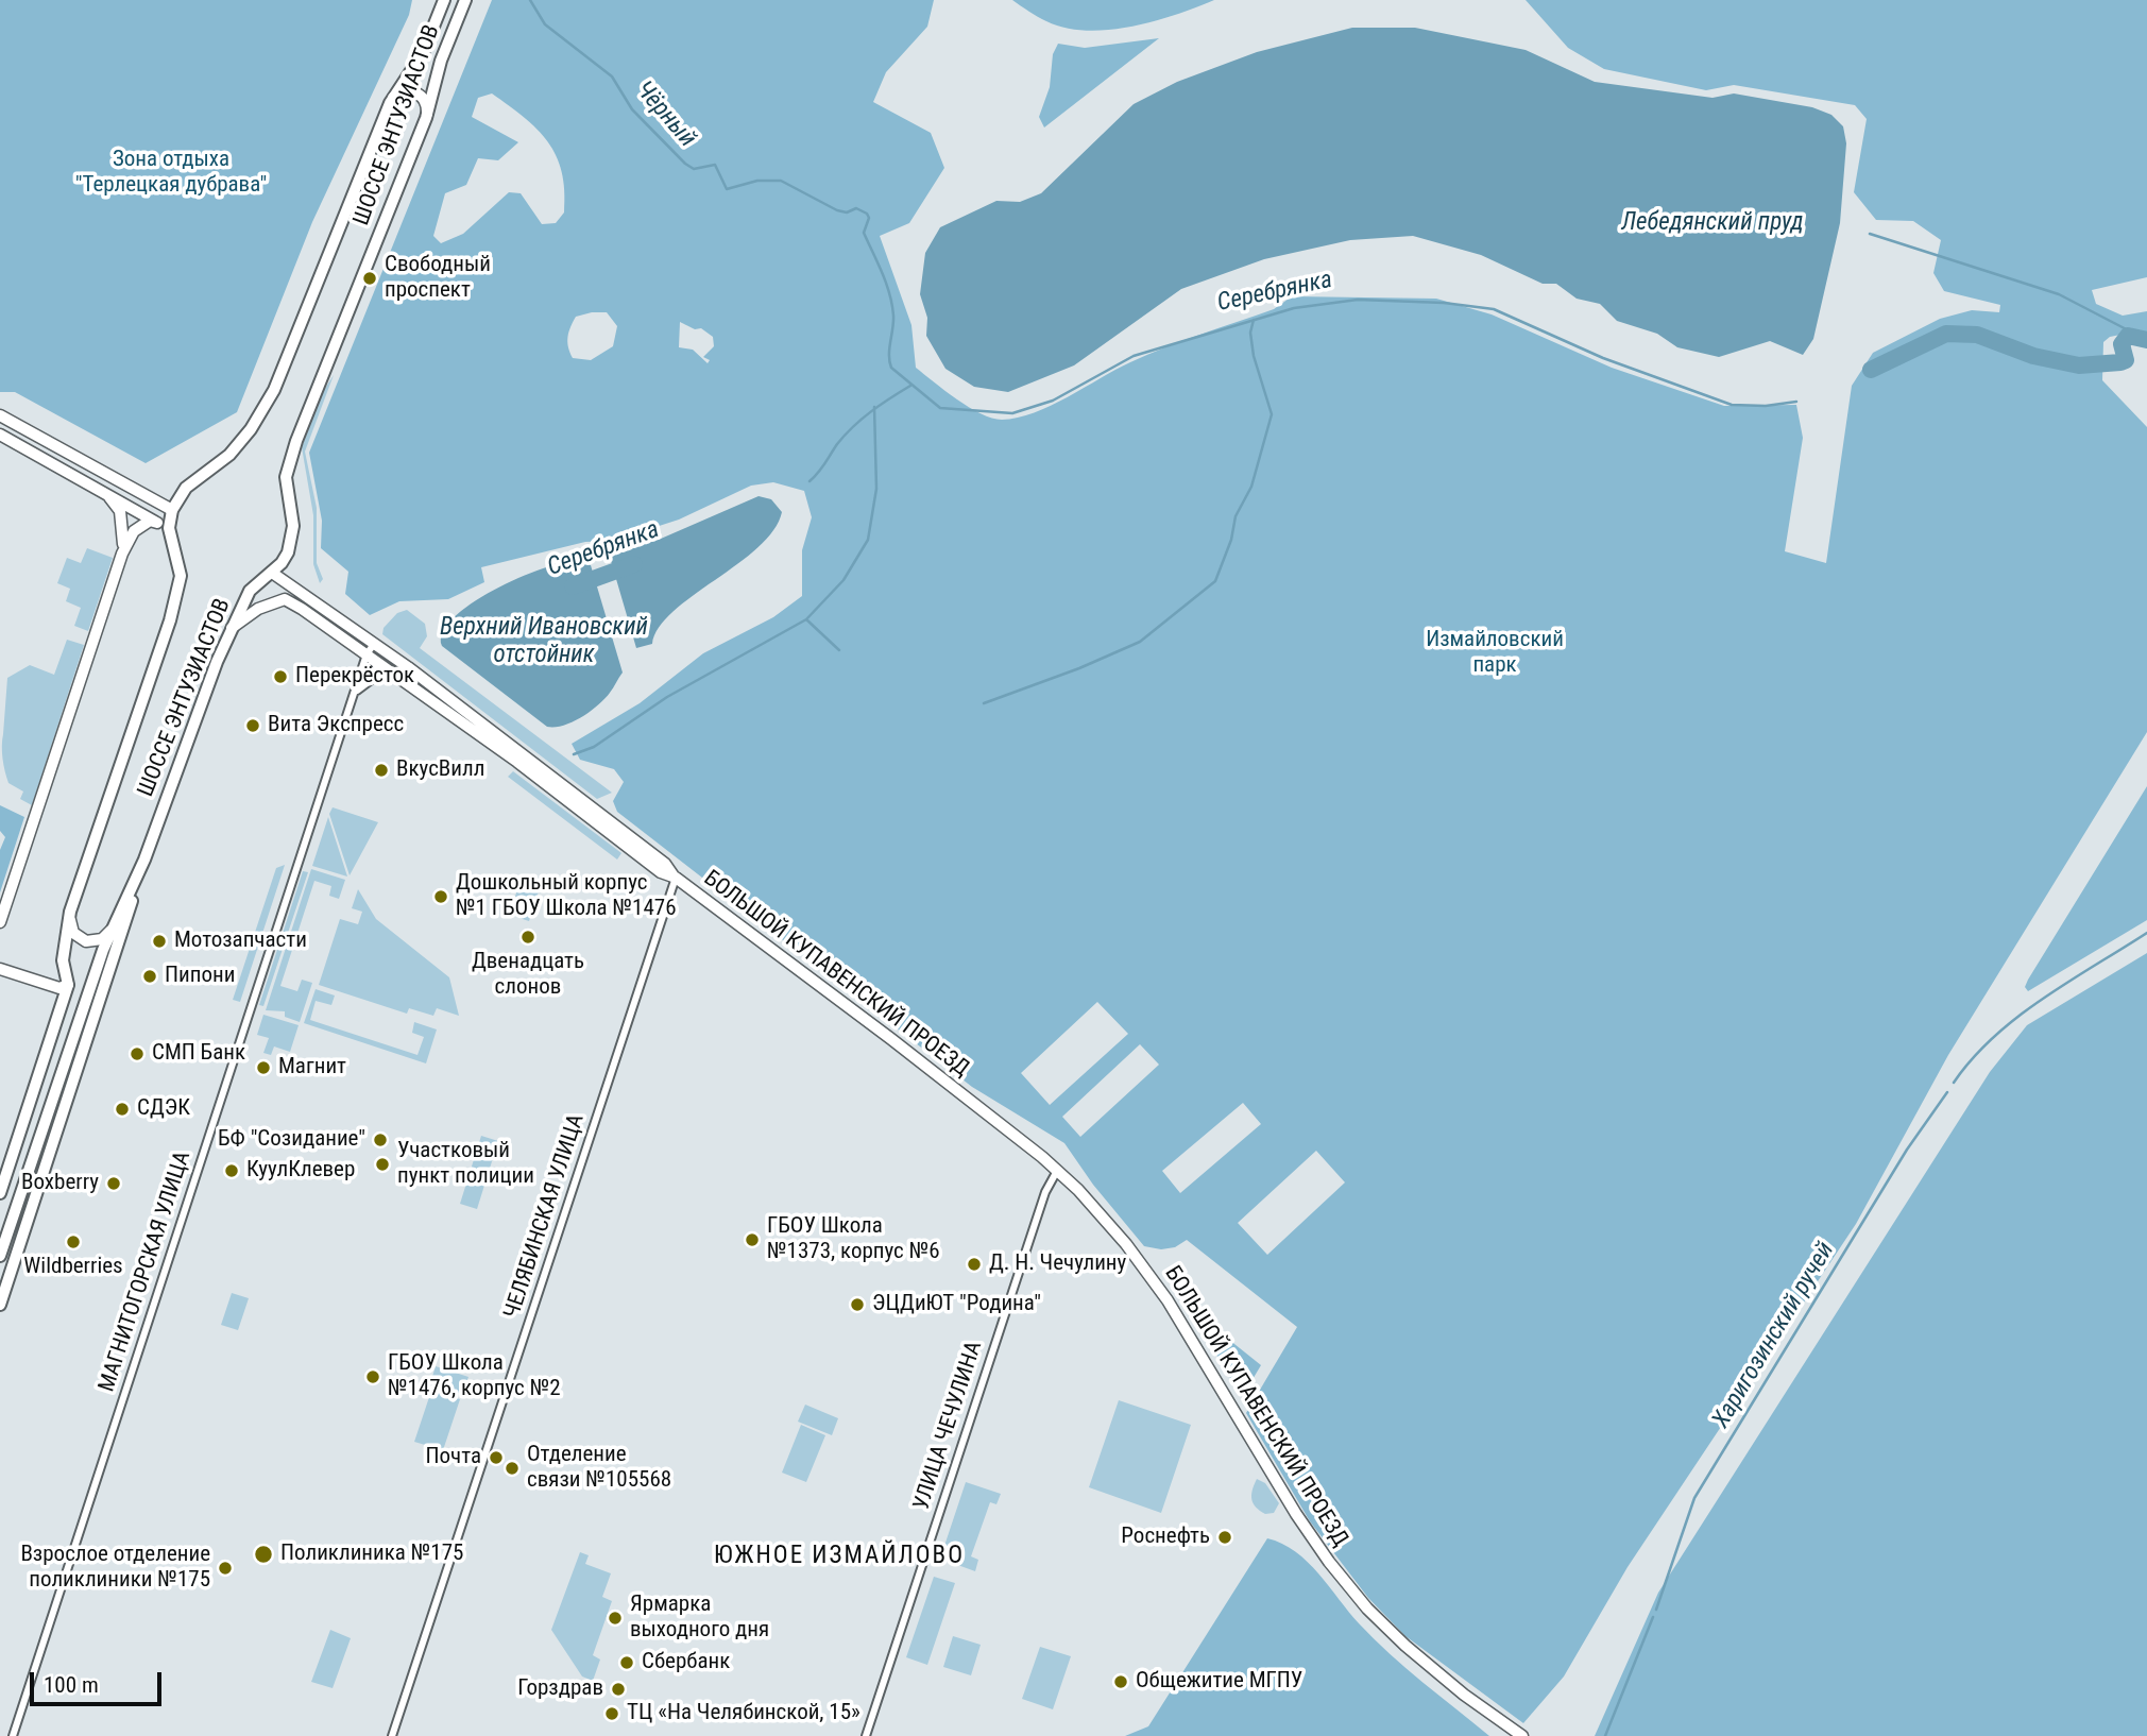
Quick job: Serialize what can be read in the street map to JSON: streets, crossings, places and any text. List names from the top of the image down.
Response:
{
  "streets": {
    "main road": ["ШОССЕ ЭНТУЗИАСТОВ", "БОЛЬШОЙ КУПАВЕНСКИЙ ПРОЕЗД"],
    "street": ["ЧЕЛЯБИНСКАЯ УЛИЦА", "МАГНИТОГОРСКАЯ УЛИЦА", "УЛИЦА ЧЕЧУЛИНА"]
  },
  "crossings": [
    ["ШОССЕ ЭНТУЗИАСТОВ", "БОЛЬШОЙ КУПАВЕНСКИЙ ПРОЕЗД"],
    ["БОЛЬШОЙ КУПАВЕНСКИЙ ПРОЕЗД", "ЧЕЛЯБИНСКАЯ УЛИЦА"],
    ["БОЛЬШОЙ КУПАВЕНСКИЙ ПРОЕЗД", "МАГНИТОГОРСКАЯ УЛИЦА"],
    ["БОЛЬШОЙ КУПАВЕНСКИЙ ПРОЕЗД", "УЛИЦА ЧЕЧУЛИНА"]
  ],
  "districts": ["ЮЖНОЕ ИЗМАЙЛОВО"],
  "water": [
    "Чёрный",
    "Лебедянский пруд",
    "Серебрянка",
    "Верхний Ивановский отстойник",
    "Харигозинский ручей"
  ],
  "parks": ["Зона отдыха \"Терлецкая дубрава\"", "Измайловский парк"],
  "places": [
    "Свободный проспект",
    "Перекрёсток",
    "Вита Экспресс",
    "ВкусВилл",
    "Дошкольный корпус №1 ГБОУ Школа №1476",
    "Двенадцать слонов",
    "Мотозапчасти",
    "Пипони",
    "СМП Банк",
    "Магнит",
    "СДЭК",
    "БФ \"Созидание\"",
    "Участковый пункт полиции",
    "КуулКлевер",
    "Boxberry",
    "ГБОУ Школа №1373, корпус №6",
    "Wildberries",
    "Д. Н. Чечулину",
    "ЭЦДиЮТ \"Родина\"",
    "ГБОУ Школа №1476, корпус №2",
    "Почта",
    "Отделение связи №105568",
    "Роснефть",
    "Поликлиника №175",
    "Взрослое отделение поликлиники №175",
    "Ярмарка выходного дня",
    "Сбербанк",
    "Общежитие МГПУ",
    "Горздрав",
    "ТЦ «На Челябинской, 15»"
  ],
  "scale_bar": "100 m"
}
